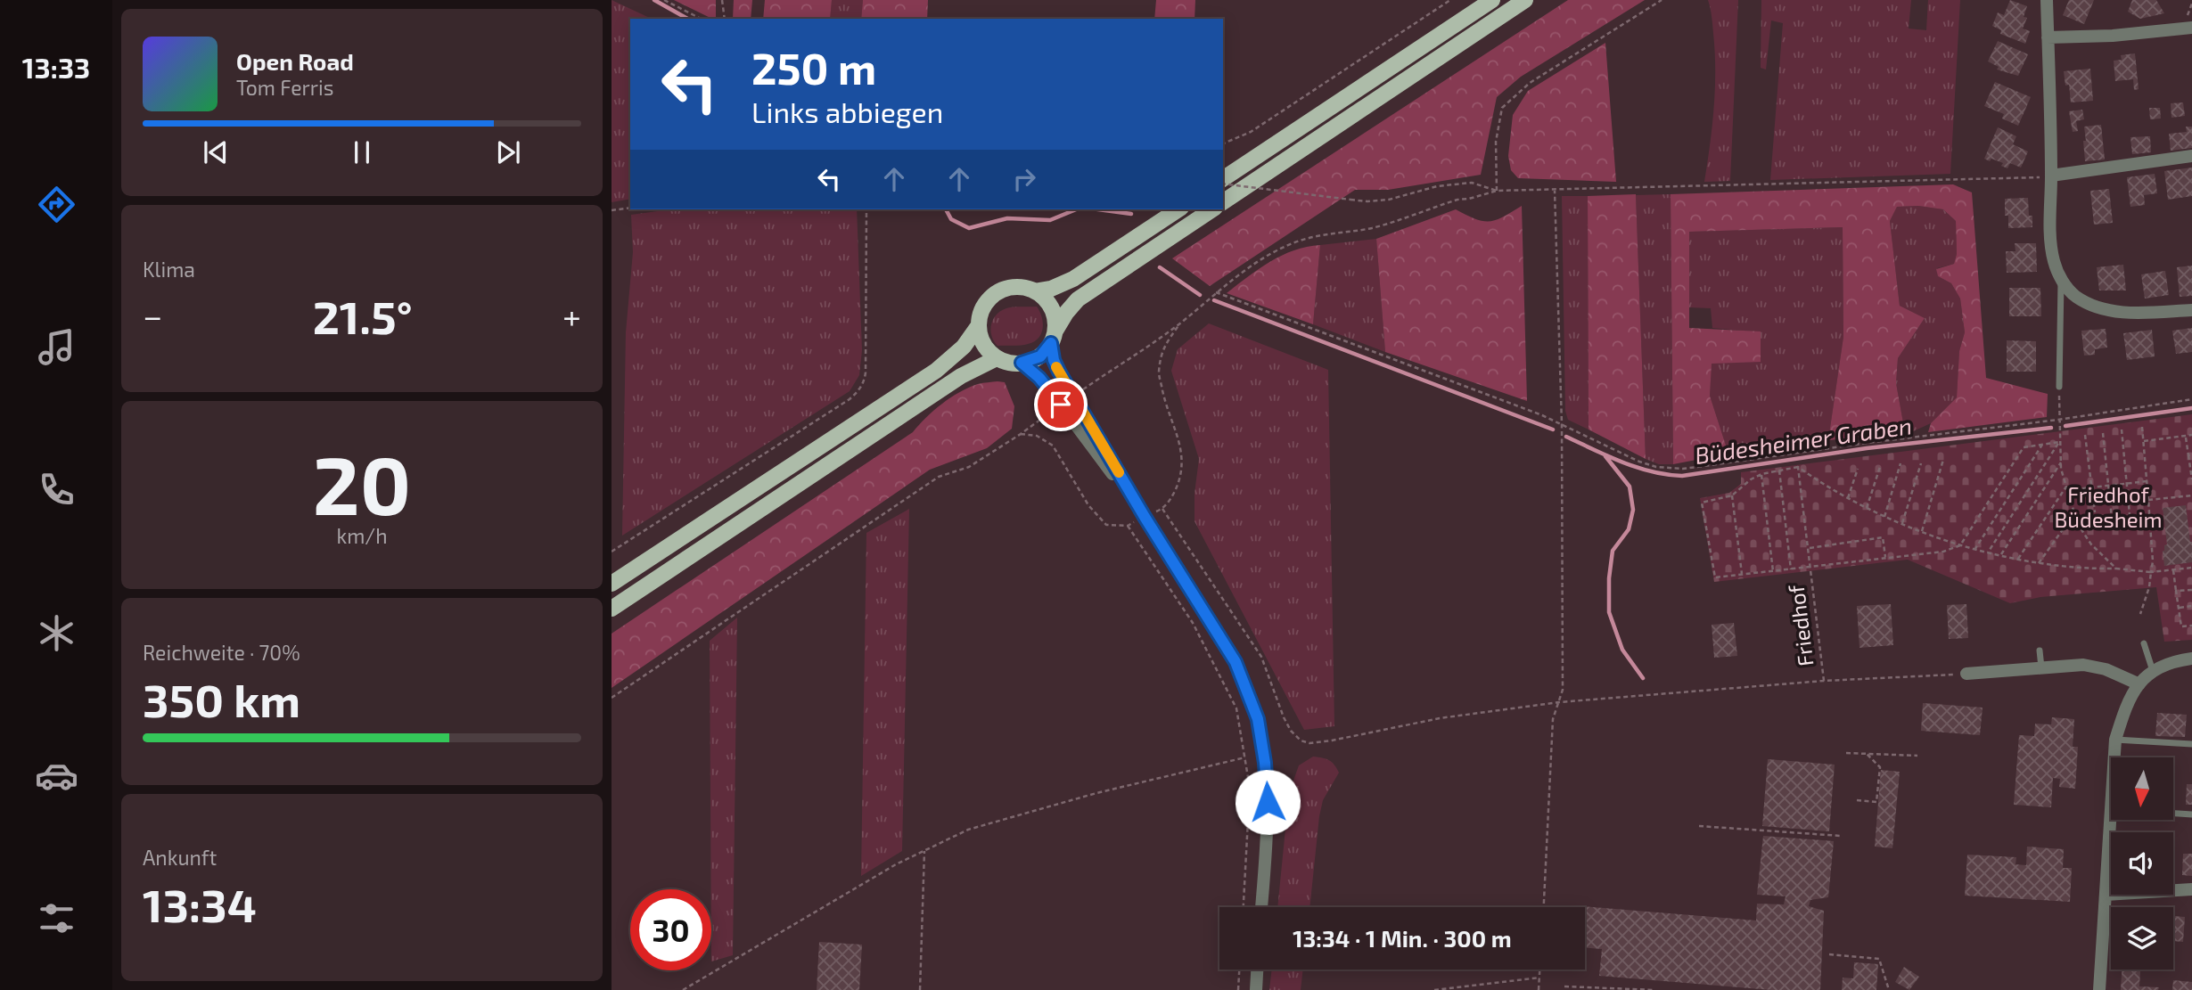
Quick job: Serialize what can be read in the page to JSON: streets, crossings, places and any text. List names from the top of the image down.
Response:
{
  "streets": {
    "path": ["Friedhof"]
  },
  "water": ["Büdesheimer Graben"],
  "parks": ["Friedhof Büdesheim"],
  "north": "bottom",
  "page": {
    "tabs": "13:33",
    "turn": ["250 m", "Links abbiegen"],
    "song": ["Open Road", "Tom Ferris"],
    "tile": [
      "Klima",
      ["20", "km/h"],
      ["Reichweite · 70%", "350 km"],
      ["Ankunft", "13:34"]
    ],
    "heat": ["−", "21.5°", "+"],
    "limit": "30",
    "trip": "13:34 · 1 Min. · 300 m"
  }
}
